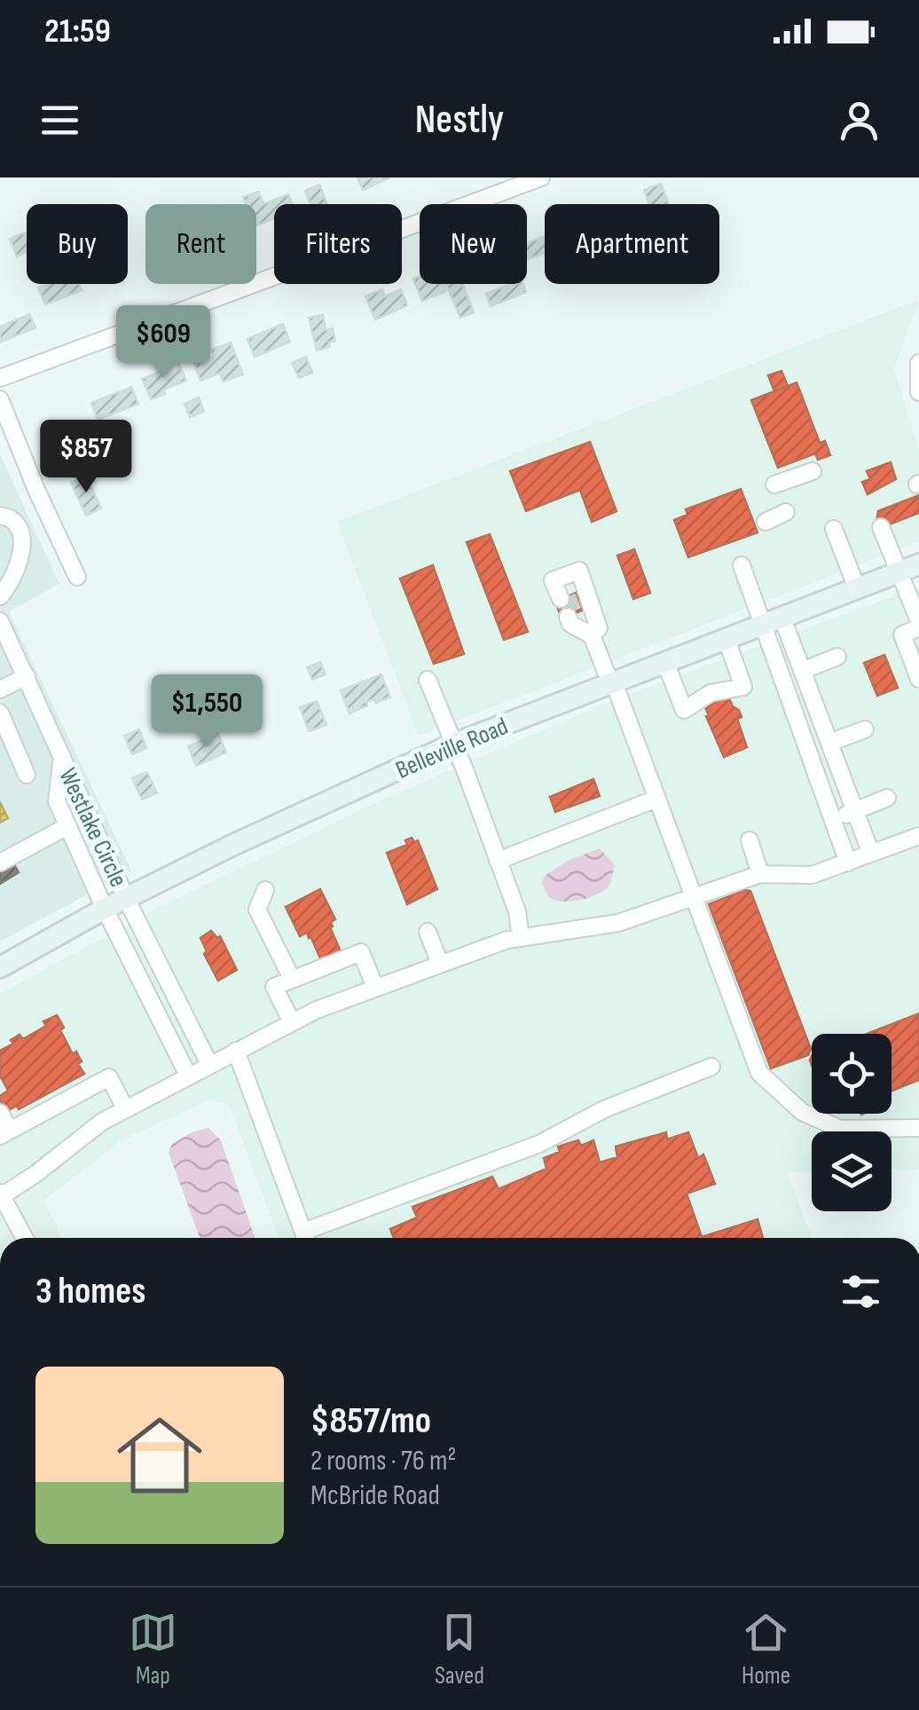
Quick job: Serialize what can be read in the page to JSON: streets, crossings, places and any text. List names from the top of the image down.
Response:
{
  "streets": {
    "main road": ["Belleville Road"],
    "street": ["Westlake Circle"]
  },
  "crossings": [
    ["Belleville Road", "Westlake Circle"]
  ],
  "page": {
    "status": "21:59",
    "header": "Nestly",
    "chip": [
      "Buy",
      "Rent",
      "Filters",
      "New",
      "Apartment"
    ],
    "price": ["$609", "$857", "$1,550"],
    "heading": "3 homes",
    "list": [
      {
        "name": "$857/mo",
        "note": "2 rooms · 76 m² · McBride Road"
      }
    ],
    "tabs": ["Map", "Saved", "Home"]
  }
}
